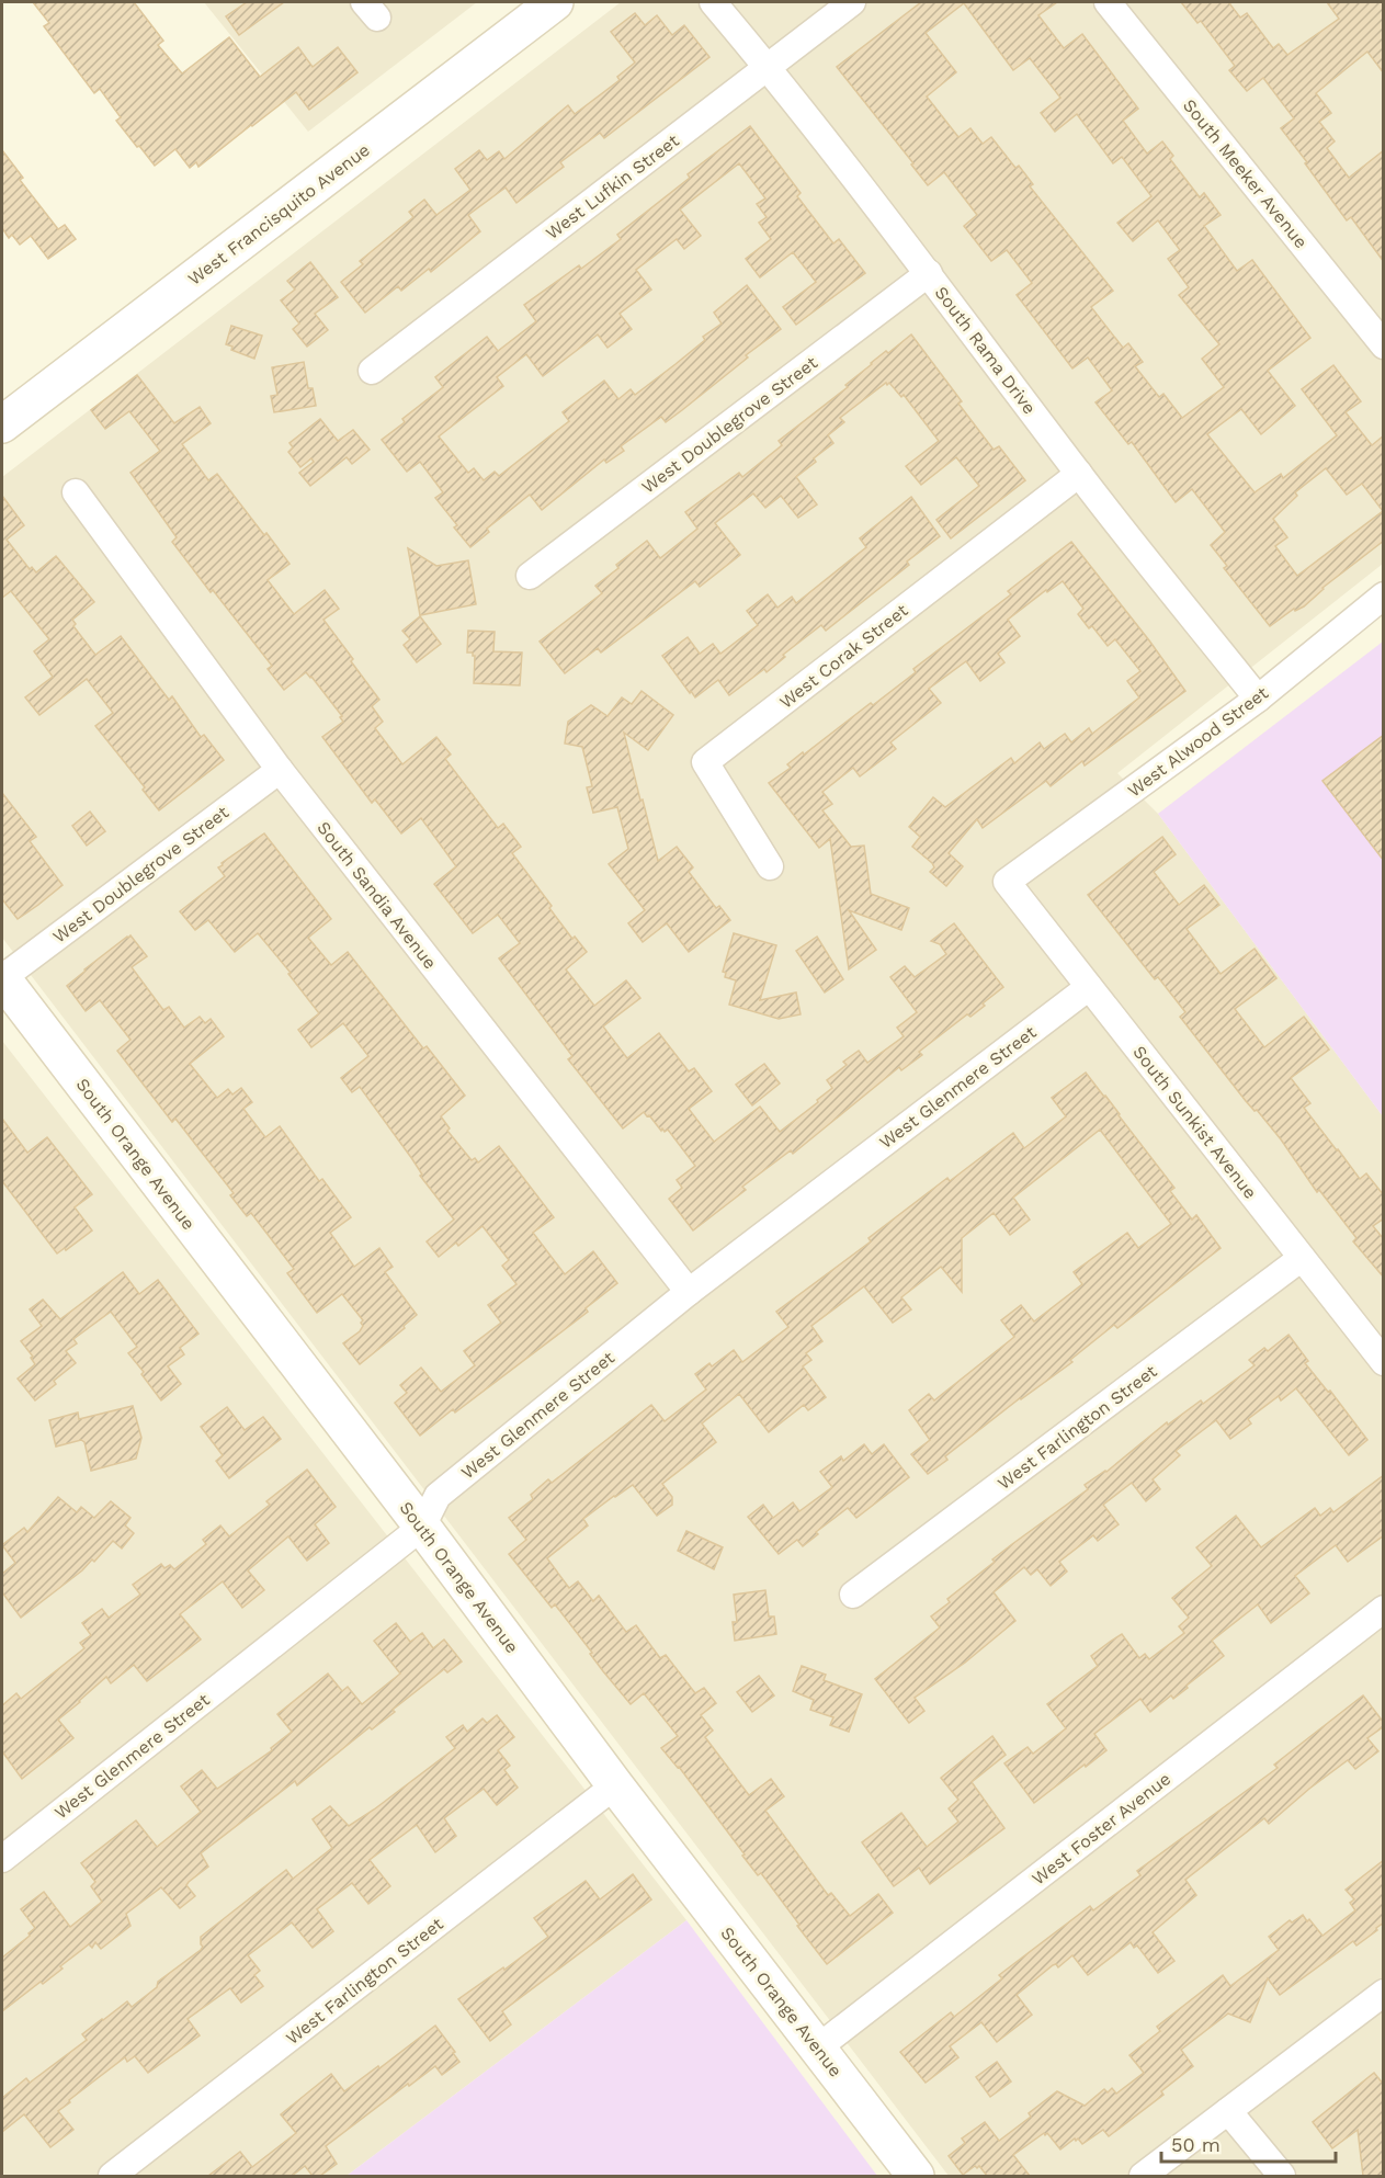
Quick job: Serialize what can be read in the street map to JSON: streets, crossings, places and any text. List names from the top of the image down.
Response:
{
  "streets": {
    "street": [
      "South Meeker Avenue",
      "West Lufkin Street",
      "West Francisquito Avenue",
      "South Rama Drive",
      "West Doublegrove Street",
      "West Corak Street",
      "West Alwood Street",
      "South Sandia Avenue",
      "West Glenmere Street",
      "South Sunkist Avenue",
      "South Orange Avenue",
      "West Farlington Street",
      "West Foster Avenue"
    ]
  },
  "crossings": [
    ["West Lufkin Street", "South Rama Drive"],
    ["South Rama Drive", "West Doublegrove Street"],
    ["South Rama Drive", "West Corak Street"],
    ["South Rama Drive", "West Alwood Street"],
    ["West Doublegrove Street", "South Sandia Avenue"],
    ["West Doublegrove Street", "South Orange Avenue"],
    ["West Alwood Street", "South Sunkist Avenue"],
    ["South Sandia Avenue", "West Glenmere Street"],
    ["West Glenmere Street", "South Sunkist Avenue"],
    ["West Glenmere Street", "South Orange Avenue"],
    ["South Sunkist Avenue", "West Farlington Street"],
    ["South Orange Avenue", "West Farlington Street"],
    ["South Orange Avenue", "West Foster Avenue"]
  ],
  "scale_bar": "50 m"
}
